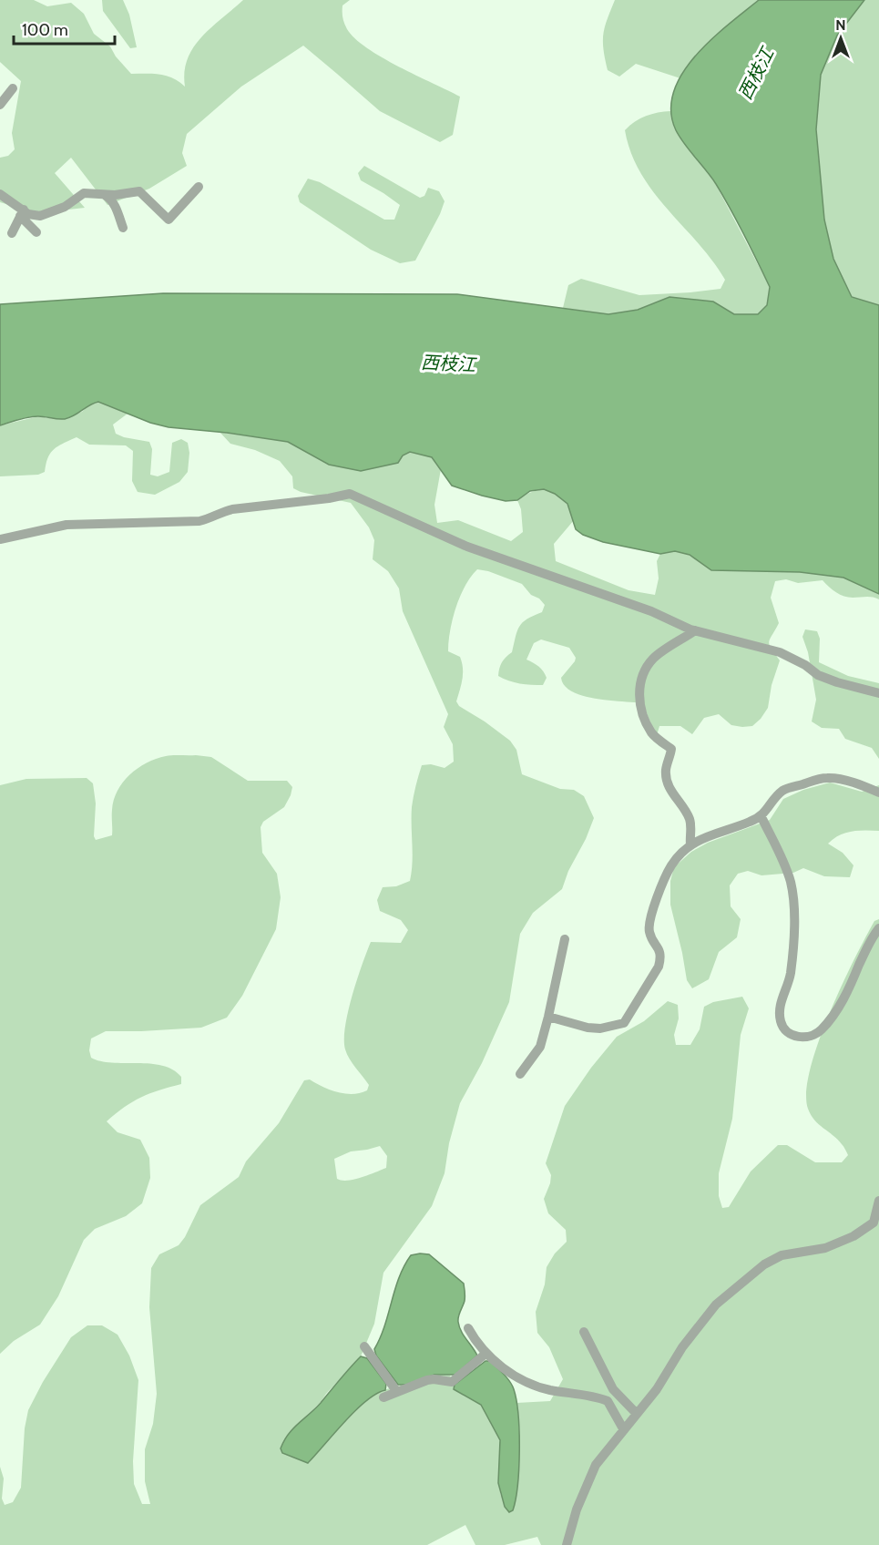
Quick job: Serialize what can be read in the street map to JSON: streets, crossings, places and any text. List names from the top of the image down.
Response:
{
  "water": ["西枝江"],
  "scale_bar": "100 m",
  "north": "top"
}
